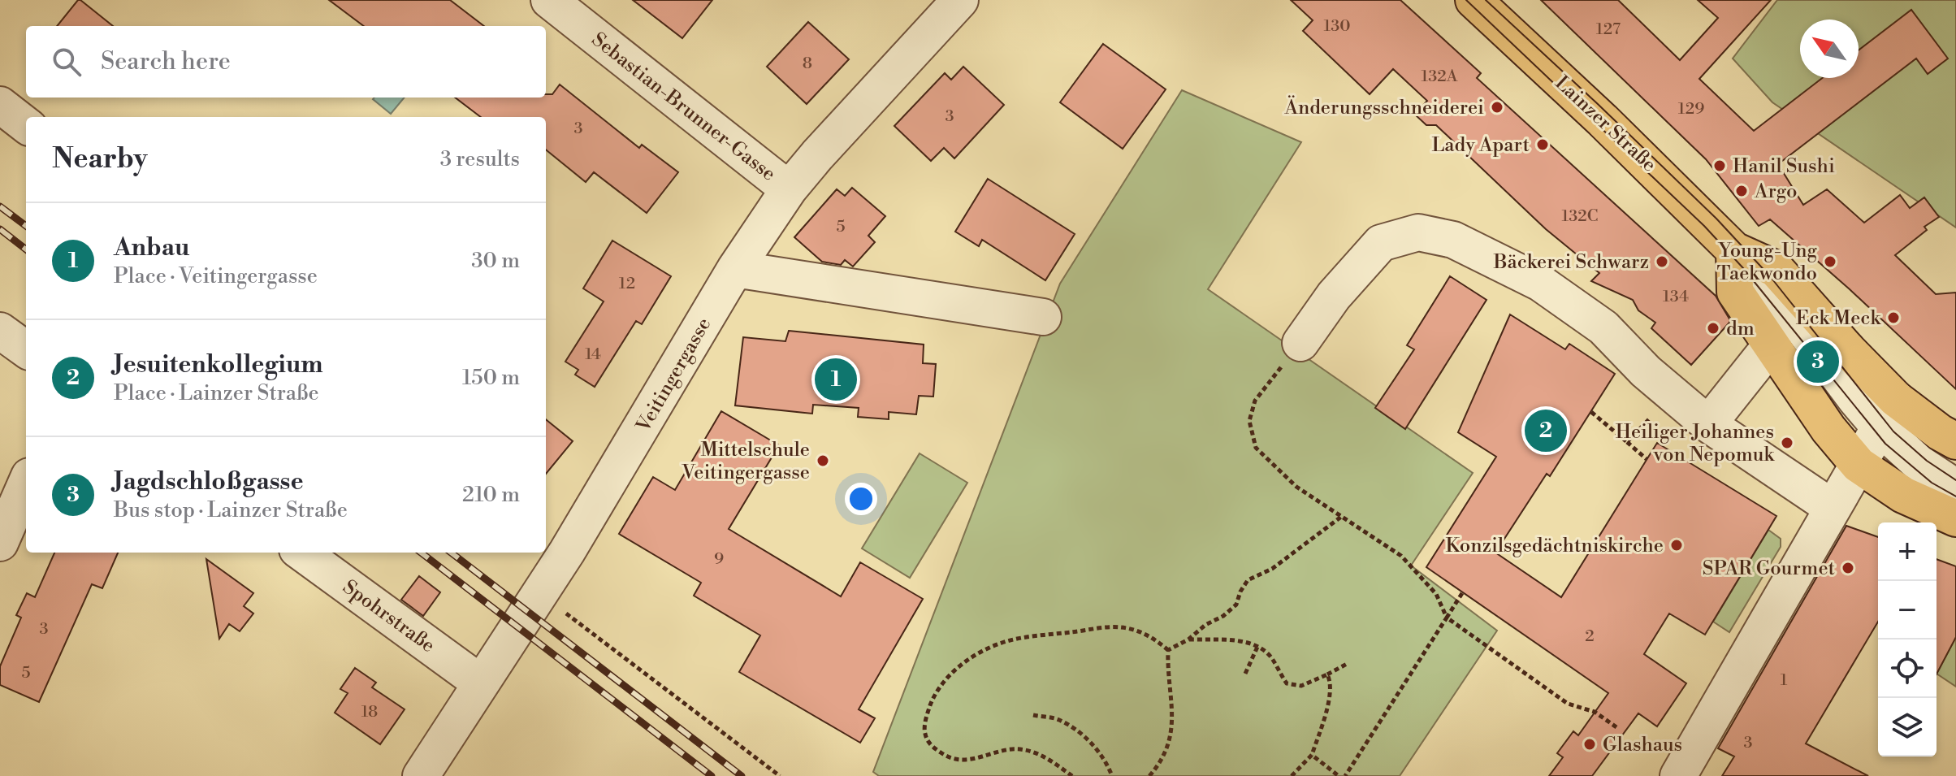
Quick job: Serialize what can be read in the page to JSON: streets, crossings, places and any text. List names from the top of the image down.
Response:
{
  "streets": {
    "main road": ["Lainzer Straße"],
    "street": ["Sebastian-Brunner-Gasse", "Veitingergasse", "Spohrstraße"]
  },
  "crossings": [
    ["Sebastian-Brunner-Gasse", "Veitingergasse"],
    ["Veitingergasse", "Spohrstraße"]
  ],
  "places": [
    "Änderungsschneiderei",
    "Lady Apart",
    "Hanil Sushi",
    "Argo",
    "Bäckerei Schwarz",
    "Young-Ung Taekwondo",
    "Eck Meck",
    "dm",
    "Heiliger Johannes von Nepomuk",
    "Mittelschule Veitingergasse",
    "Konzilsgedächtniskirche",
    "SPAR Gourmet",
    "Glashaus"
  ],
  "house_numbers": [
    "130",
    "127",
    "8",
    "132A",
    "129",
    "3",
    "3",
    "132C",
    "5",
    "12",
    "134",
    "14",
    "9",
    "3",
    "2",
    "5",
    "1",
    "18",
    "3"
  ],
  "north": "top left",
  "page": {
    "search": "Search here",
    "heading": ["Nearby", "3 results"],
    "list": [
      {
        "mark": "1",
        "name": "Anbau",
        "note": "Place · Veitingergasse",
        "value": "30 m"
      },
      {
        "mark": "2",
        "name": "Jesuitenkollegium",
        "note": "Place · Lainzer Straße",
        "value": "150 m"
      },
      {
        "mark": "3",
        "name": "Jagdschloßgasse",
        "note": "Bus stop · Lainzer Straße",
        "value": "210 m"
      }
    ],
    "pins": ["3", "1", "2"],
    "map_buttons": ["+", "−"]
  }
}
